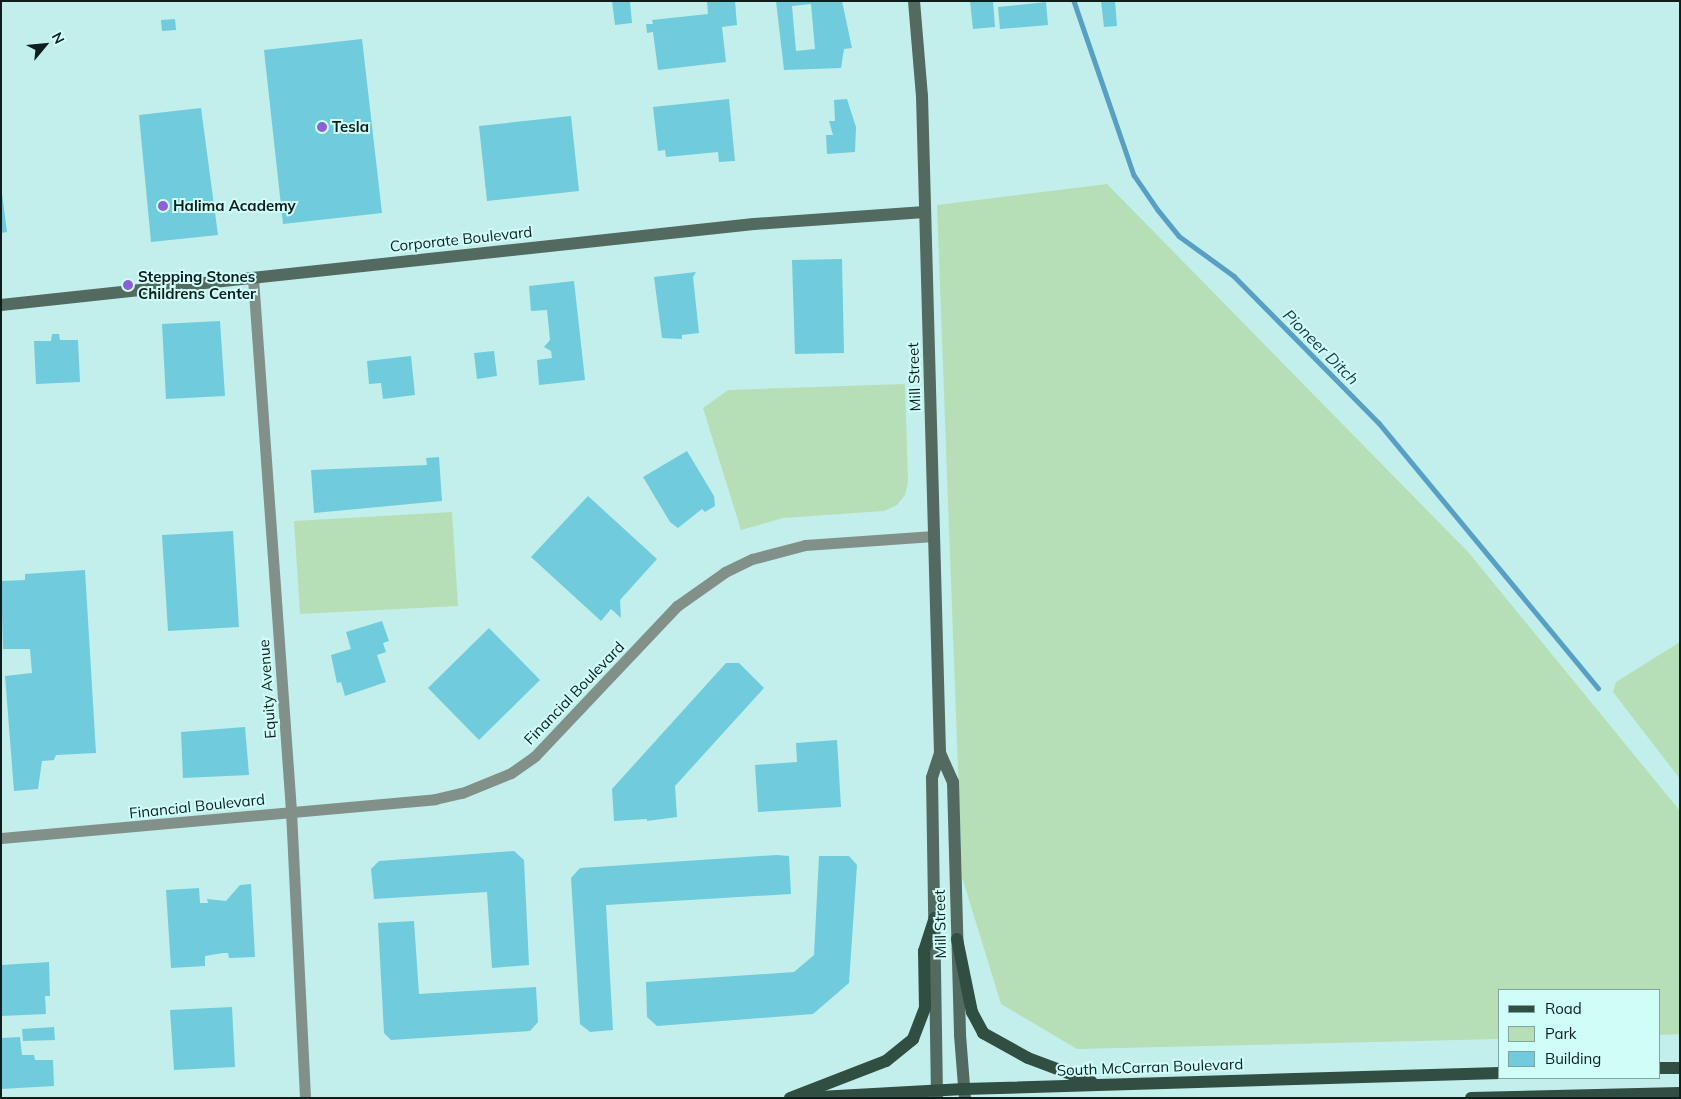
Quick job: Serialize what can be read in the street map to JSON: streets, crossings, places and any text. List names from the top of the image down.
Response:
{
  "streets": {
    "main road": ["Corporate Boulevard", "Mill Street", "South McCarran Boulevard"],
    "street": ["Equity Avenue", "Financial Boulevard"]
  },
  "crossings": [
    ["Corporate Boulevard", "Mill Street"],
    ["Corporate Boulevard", "Equity Avenue"],
    ["Mill Street", "Financial Boulevard"],
    ["Mill Street", "South McCarran Boulevard"],
    ["Equity Avenue", "Financial Boulevard"]
  ],
  "water": ["Pioneer Ditch"],
  "places": ["Tesla", "Halima Academy", "Stepping Stones Childrens Center"],
  "legend": ["Road", "Park", "Building"],
  "north": "top right"
}
